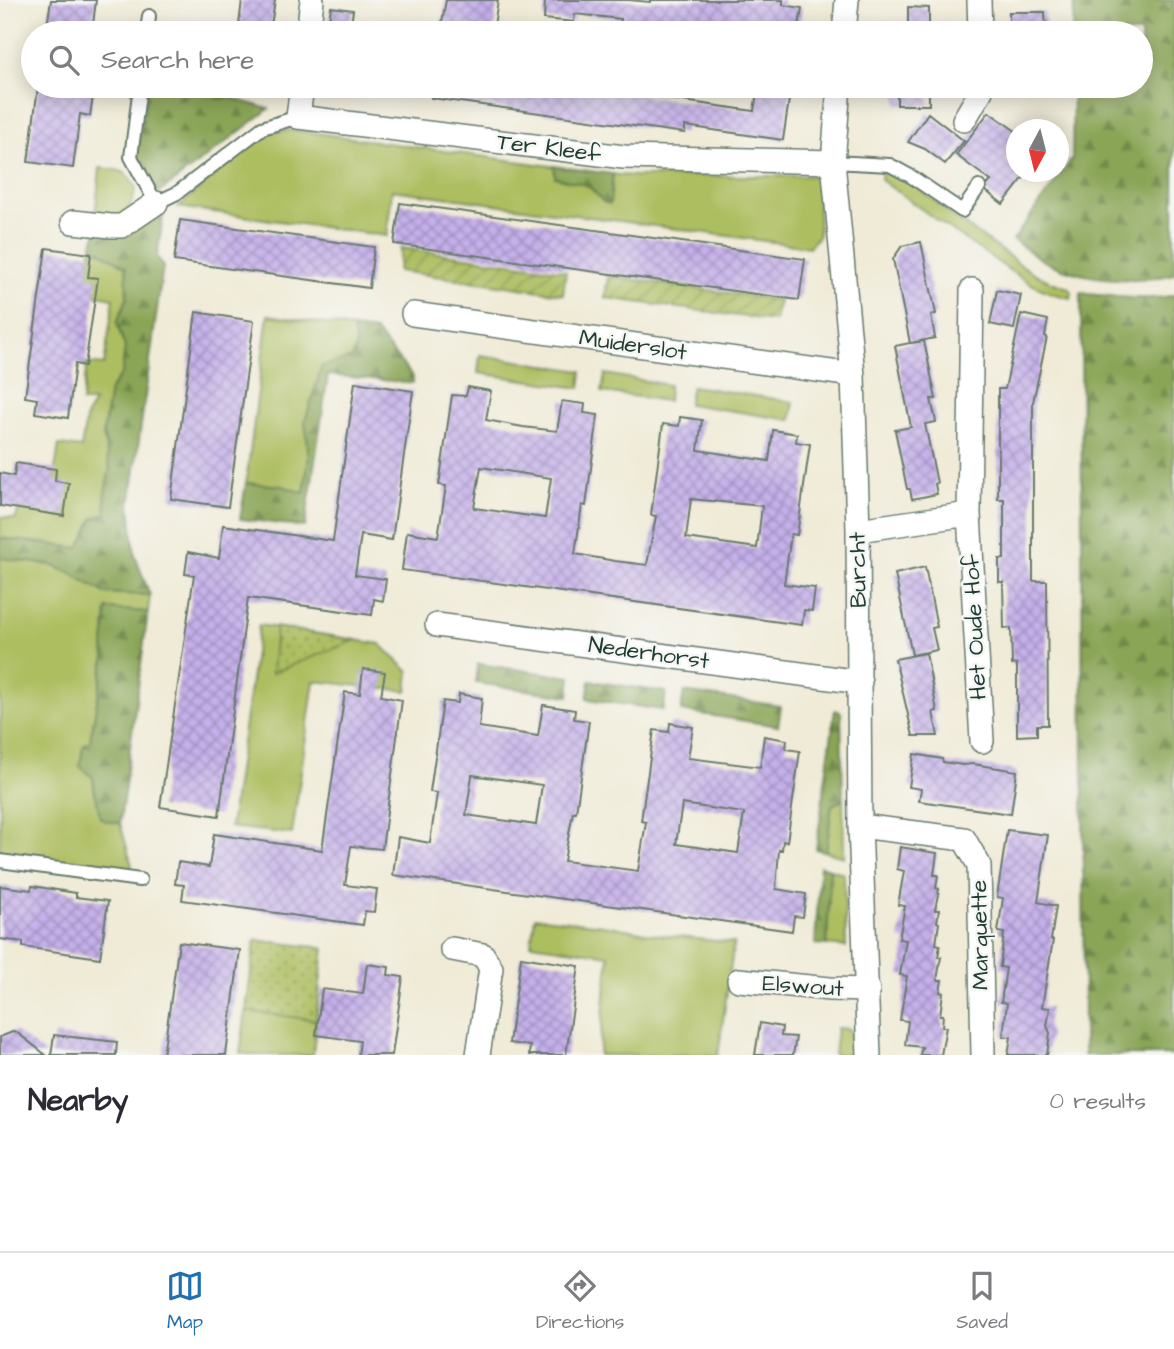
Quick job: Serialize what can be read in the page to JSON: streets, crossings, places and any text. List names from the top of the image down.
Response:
{
  "streets": {
    "street": [
      "Ter Kleef",
      "Muiderslot",
      "Burcht",
      "Het Oude Hof",
      "Nederhorst",
      "Marquette",
      "Elswout"
    ]
  },
  "crossings": [
    ["Ter Kleef", "Burcht"],
    ["Muiderslot", "Burcht"],
    ["Burcht", "Nederhorst"],
    ["Burcht", "Marquette"],
    ["Burcht", "Elswout"]
  ],
  "north": "bottom",
  "page": {
    "search": "Search here",
    "heading": ["Nearby", "0 results"],
    "nav": ["Map", "Directions", "Saved"]
  }
}
